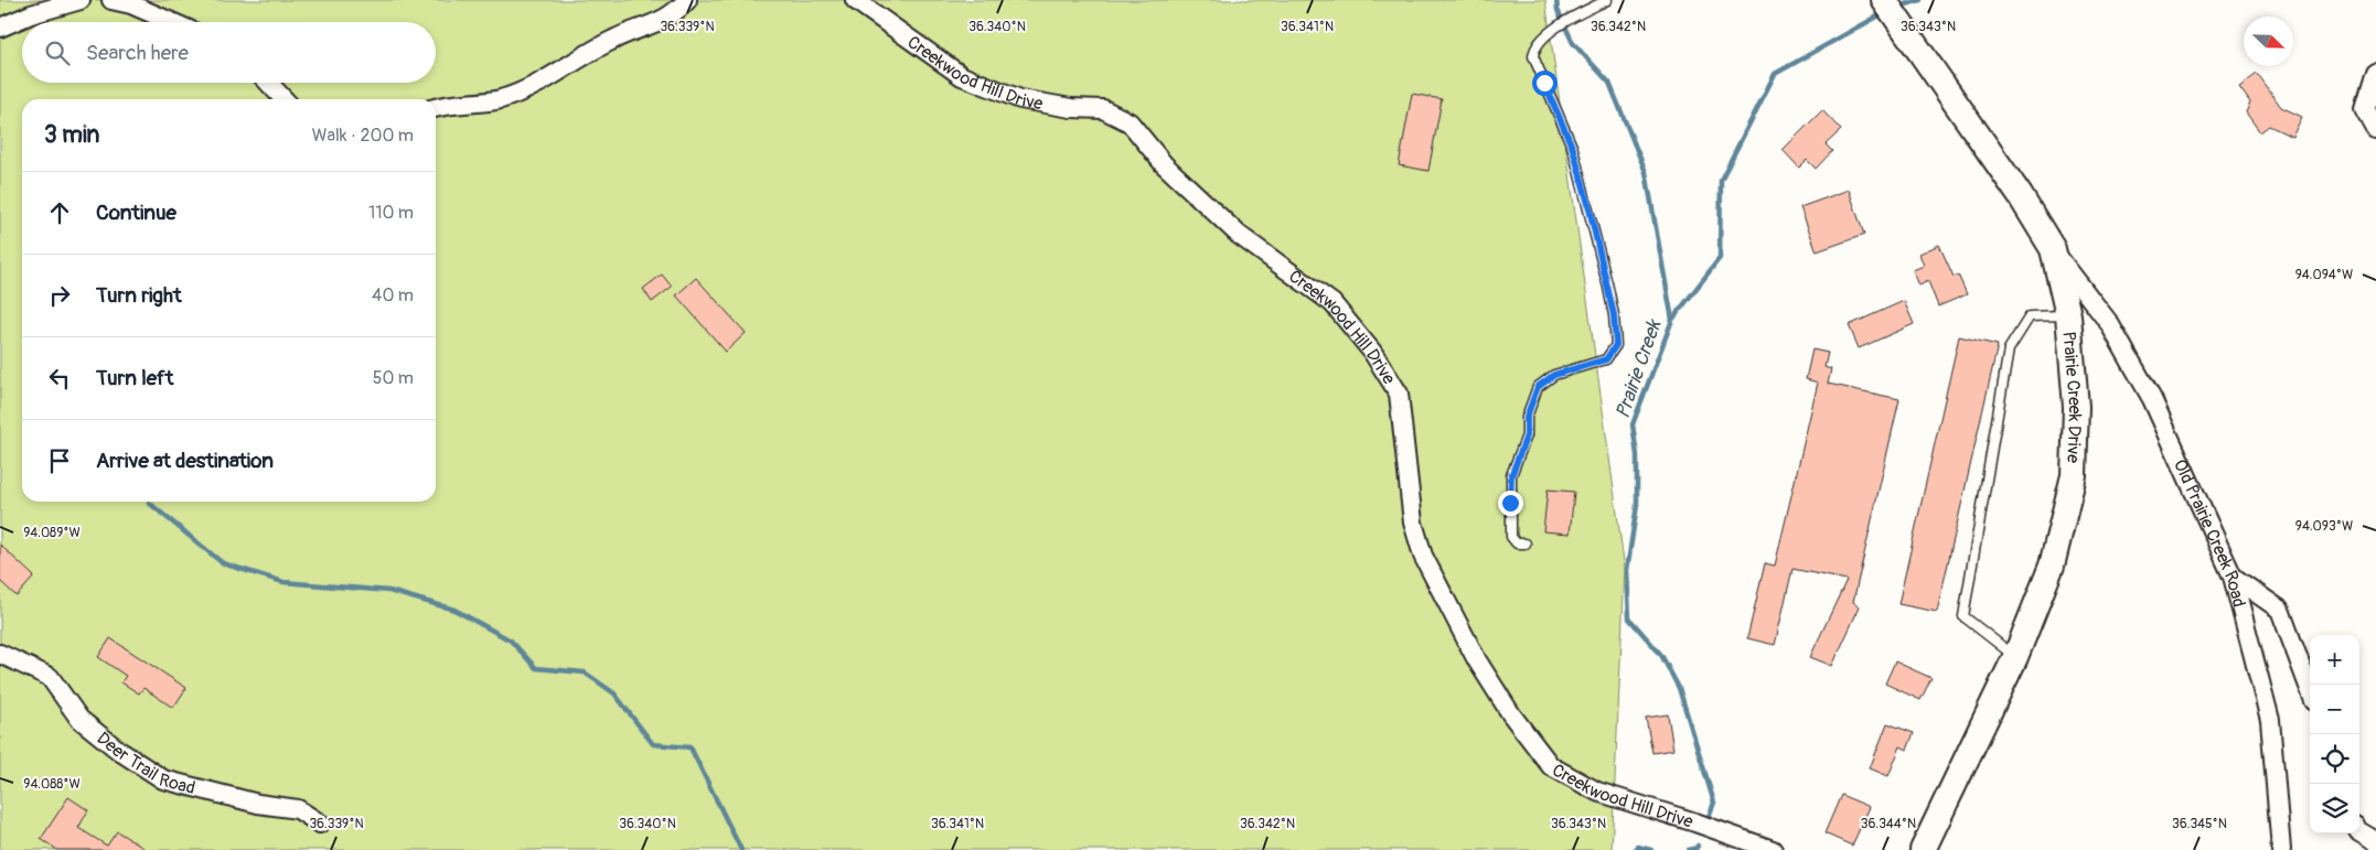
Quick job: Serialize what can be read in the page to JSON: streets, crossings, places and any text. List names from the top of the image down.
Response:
{
  "streets": {
    "main road": ["Prairie Creek Drive"],
    "street": ["Creekwood Hill Drive", "Old Prairie Creek Road", "Deer Trail Road"]
  },
  "crossings": [
    ["Prairie Creek Drive", "Old Prairie Creek Road"]
  ],
  "water": ["Prairie Creek"],
  "north": "bottom right",
  "page": {
    "search": "Search here",
    "heading": ["3 min", "Walk · 200 m"],
    "list": [
      ["Continue", "110 m"],
      ["Turn right", "40 m"],
      ["Turn left", "50 m"],
      "Arrive at destination"
    ],
    "map_buttons": ["+", "−"]
  },
  "coordinates": [
    "36.339°N",
    "36.340°N",
    "36.341°N",
    "36.342°N",
    "36.343°N",
    "94.094°W",
    "94.093°W",
    "94.089°W",
    "94.088°W",
    "36.344°N",
    "36.345°N"
  ]
}
